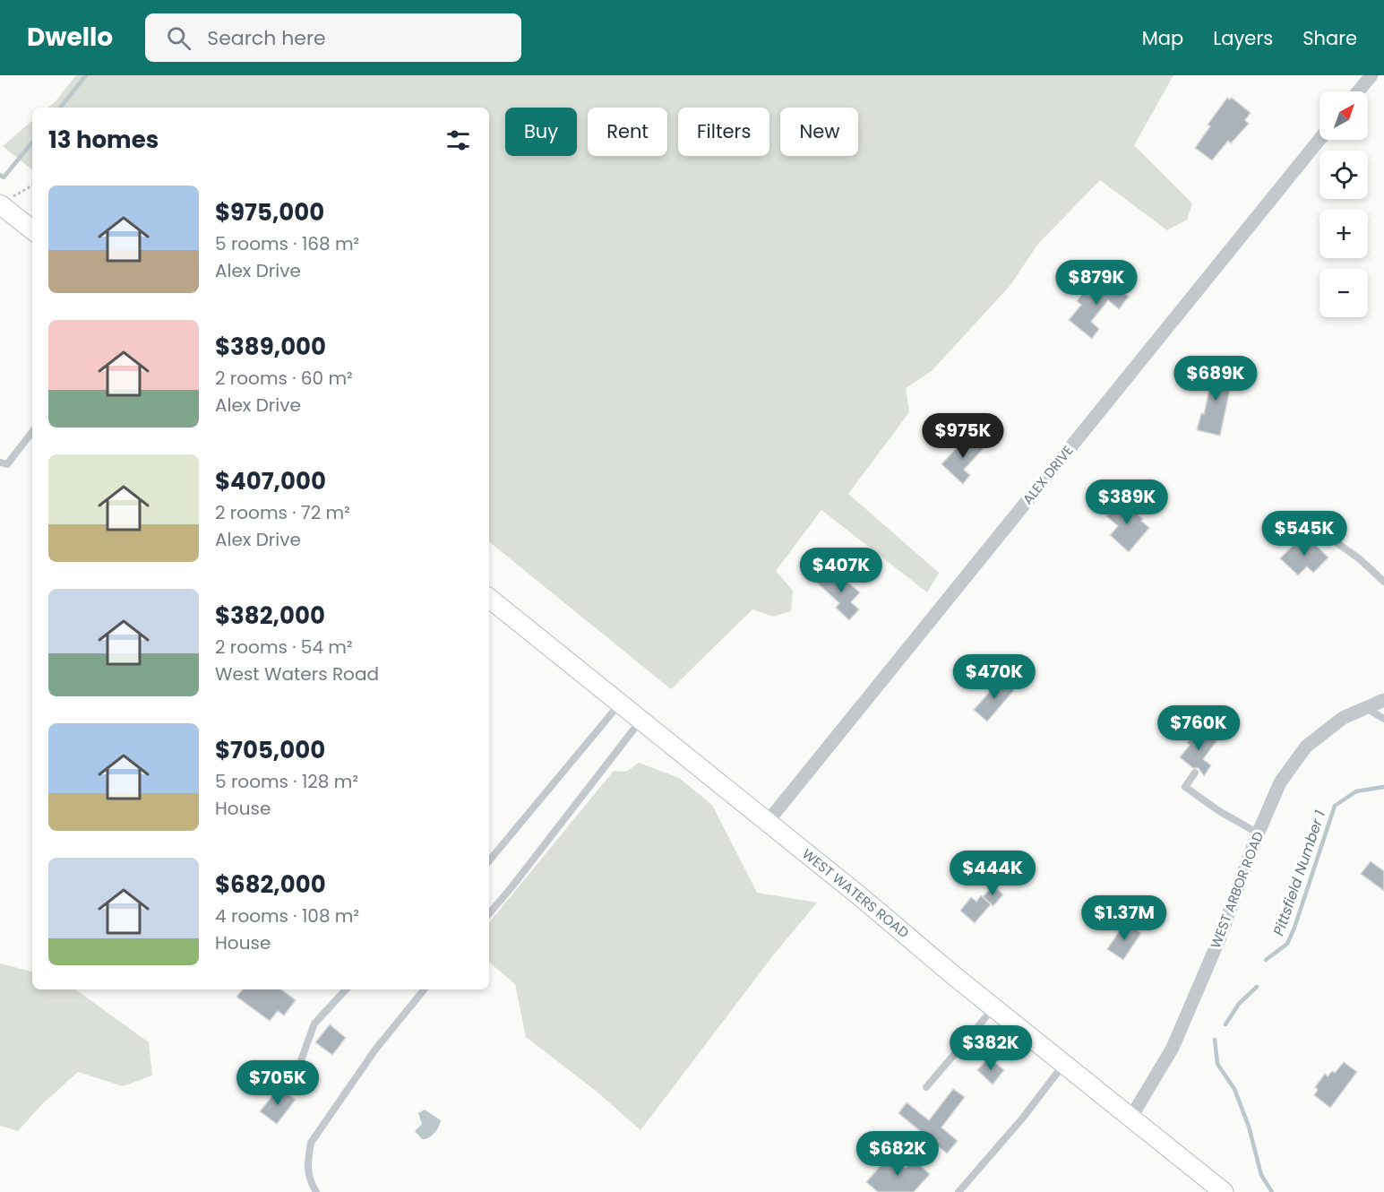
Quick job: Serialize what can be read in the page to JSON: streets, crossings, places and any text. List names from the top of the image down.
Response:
{
  "streets": {
    "street": ["ALEX DRIVE", "WEST ARBOR ROAD", "WEST WATERS ROAD"]
  },
  "crossings": [
    ["ALEX DRIVE", "WEST WATERS ROAD"],
    ["WEST ARBOR ROAD", "WEST WATERS ROAD"]
  ],
  "water": ["Pittsfield Number 1"],
  "north": "top right",
  "page": {
    "header": "Dwello",
    "search": "Search here",
    "nav": ["Map", "Layers", "Share"],
    "map_buttons": ["+", "−"],
    "chip": [
      "Buy",
      "Rent",
      "Filters",
      "New"
    ],
    "heading": "13 homes",
    "list": [
      {
        "name": "$975,000",
        "note": "5 rooms · 168 m² · Alex Drive"
      },
      {
        "name": "$389,000",
        "note": "2 rooms · 60 m² · Alex Drive"
      },
      {
        "name": "$407,000",
        "note": "2 rooms · 72 m² · Alex Drive"
      },
      {
        "name": "$382,000",
        "note": "2 rooms · 54 m² · West Waters Road"
      },
      {
        "name": "$705,000",
        "note": "5 rooms · 128 m² · House"
      },
      {
        "name": "$682,000",
        "note": "4 rooms · 108 m² · House"
      }
    ],
    "price": [
      "$879K",
      "$689K",
      "$975K",
      "$389K",
      "$545K",
      "$407K",
      "$470K",
      "$760K",
      "$444K",
      "$1.37M",
      "$382K",
      "$705K",
      "$682K"
    ]
  }
}
